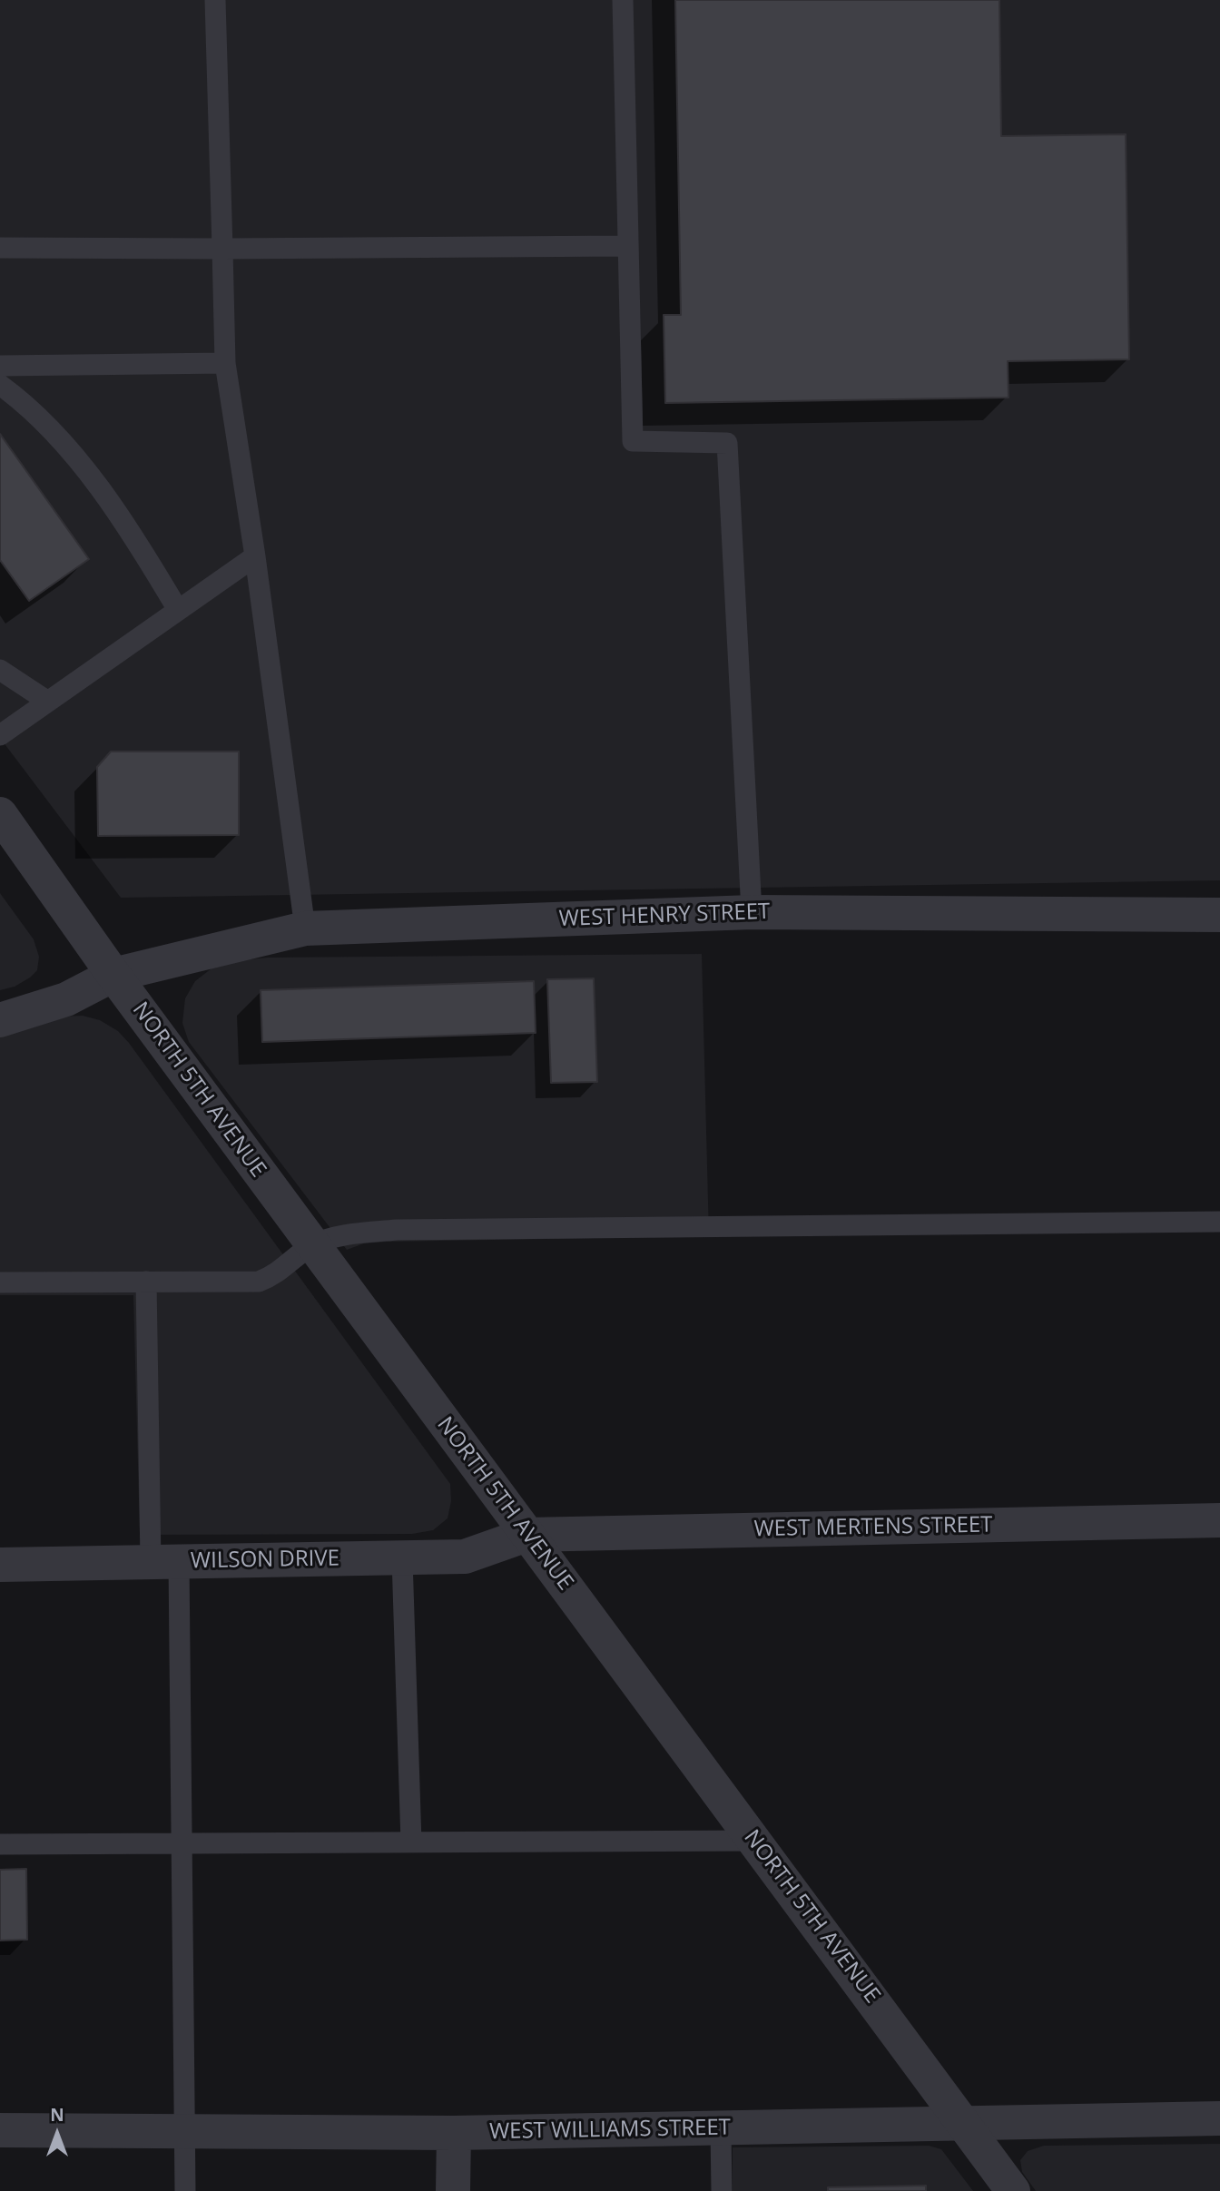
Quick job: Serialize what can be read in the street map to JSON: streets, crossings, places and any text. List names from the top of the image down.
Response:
{
  "streets": {
    "street": [
      "WEST HENRY STREET",
      "NORTH 5TH AVENUE",
      "WEST MERTENS STREET",
      "WILSON DRIVE",
      "WEST WILLIAMS STREET"
    ]
  },
  "crossings": [
    ["WEST HENRY STREET", "NORTH 5TH AVENUE"],
    ["NORTH 5TH AVENUE", "WEST MERTENS STREET"],
    ["NORTH 5TH AVENUE", "WILSON DRIVE"],
    ["NORTH 5TH AVENUE", "WEST WILLIAMS STREET"],
    ["WEST MERTENS STREET", "WILSON DRIVE"]
  ],
  "north": "top"
}
